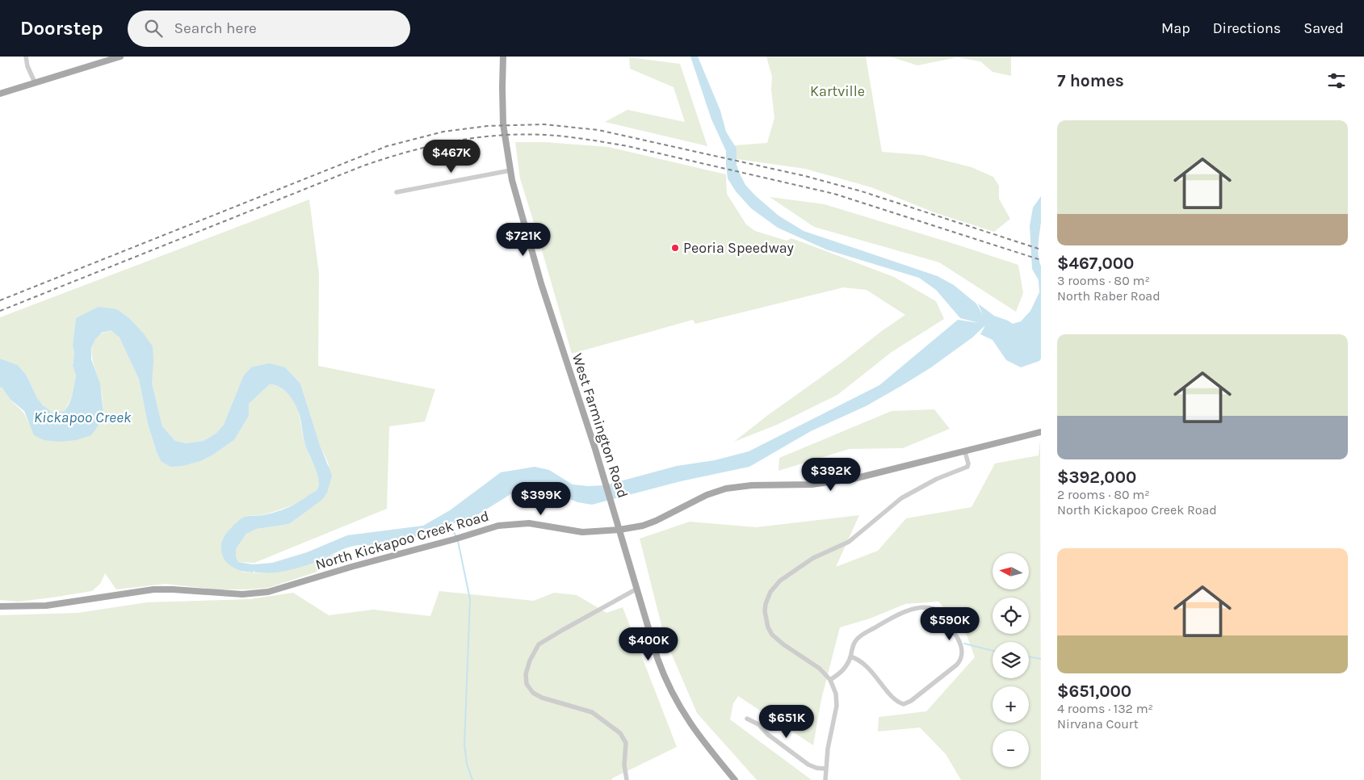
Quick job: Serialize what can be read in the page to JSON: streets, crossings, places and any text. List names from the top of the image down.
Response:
{
  "streets": {
    "main road": ["West Farmington Road", "North Kickapoo Creek Road"]
  },
  "crossings": [
    ["West Farmington Road", "North Kickapoo Creek Road"]
  ],
  "water": ["Kickapoo Creek"],
  "parks": ["Kartville"],
  "places": ["Peoria Speedway"],
  "north": "left",
  "page": {
    "header": "Doorstep",
    "search": "Search here",
    "nav": ["Map", "Directions", "Saved"],
    "heading": "7 homes",
    "list": [
      {
        "name": "$467,000",
        "note": "3 rooms · 80 m² · North Raber Road"
      },
      {
        "name": "$392,000",
        "note": "2 rooms · 80 m² · North Kickapoo Creek Road"
      },
      {
        "name": "$651,000",
        "note": "4 rooms · 132 m² · Nirvana Court"
      }
    ],
    "price": [
      "$467K",
      "$721K",
      "$392K",
      "$399K",
      "$590K",
      "$400K",
      "$651K"
    ],
    "map_buttons": ["+", "−"]
  }
}
